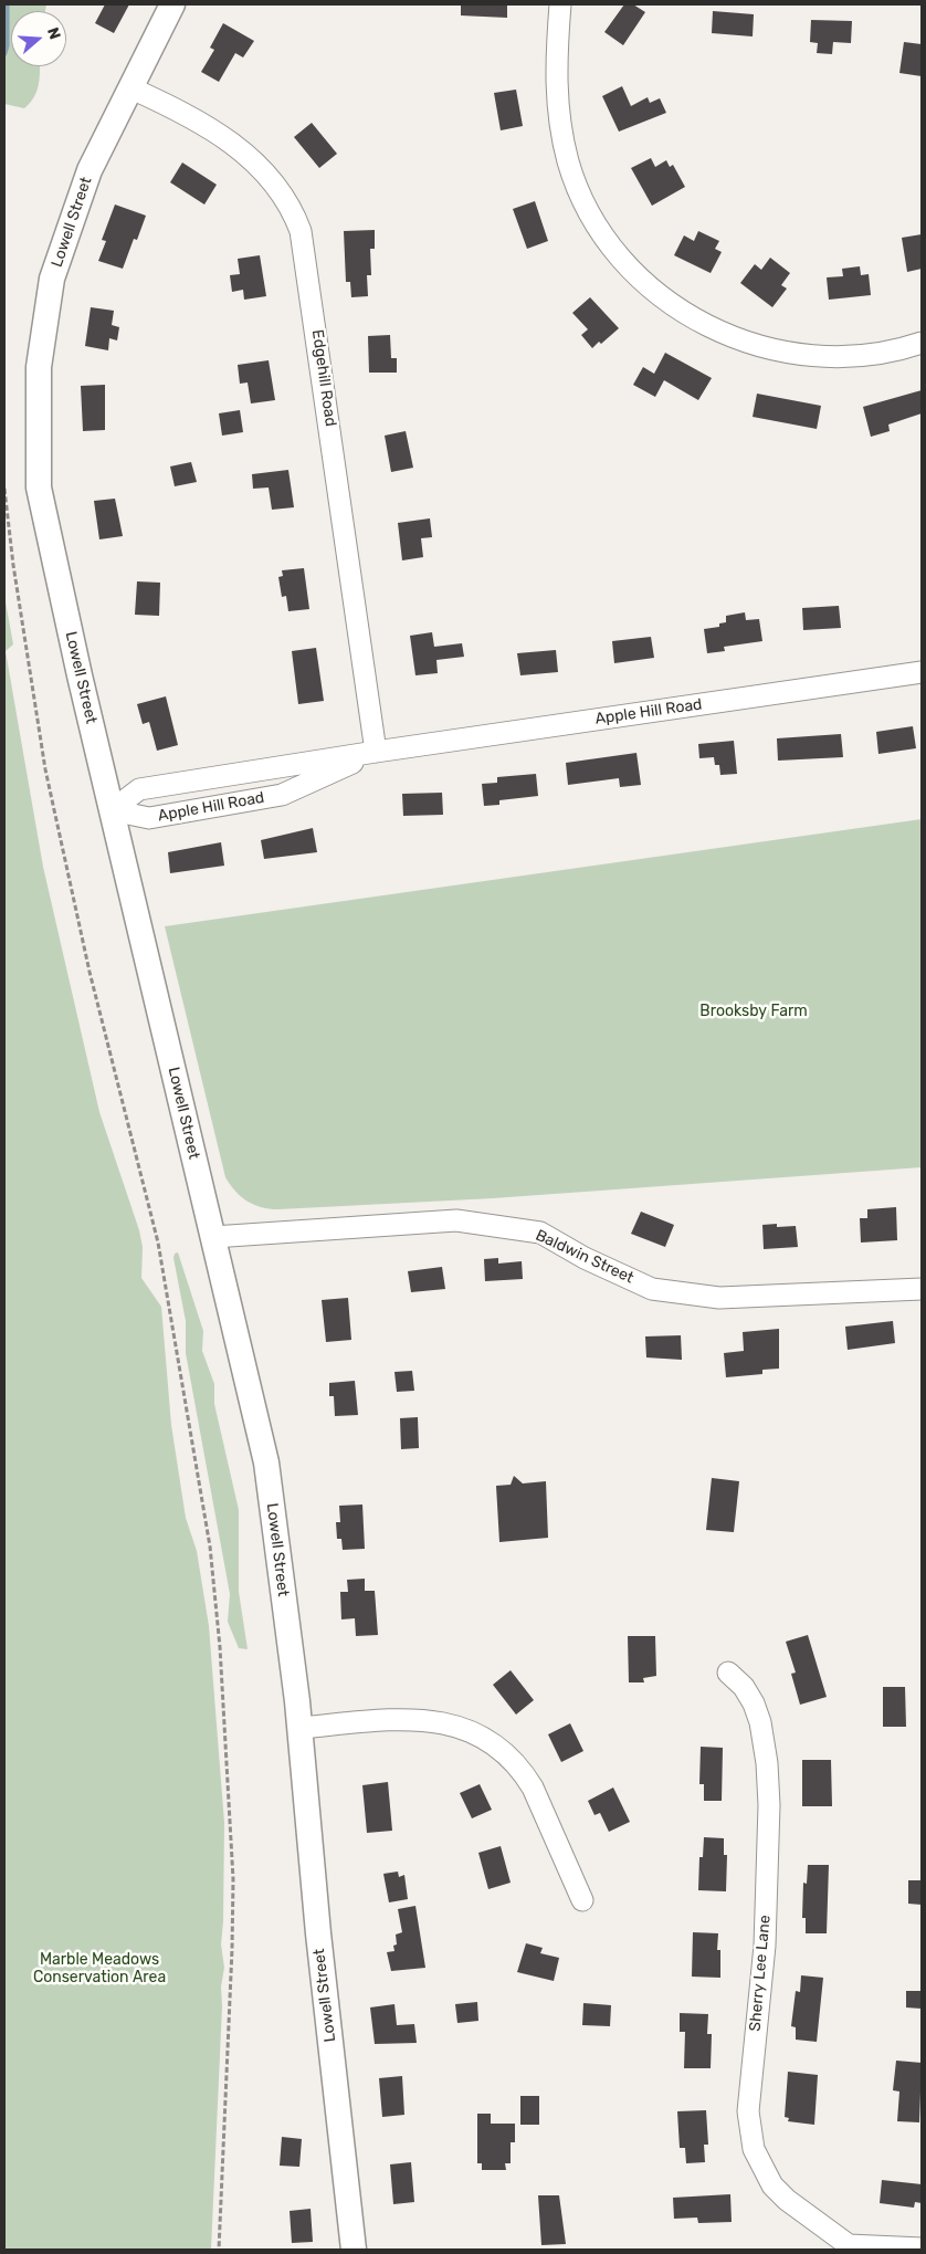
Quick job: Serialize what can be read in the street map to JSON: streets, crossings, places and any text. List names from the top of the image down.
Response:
{
  "streets": {
    "main road": ["Lowell Street"],
    "street": [
      "Edgehill Road",
      "Apple Hill Road",
      "Baldwin Street",
      "Sherry Lee Lane"
    ]
  },
  "crossings": [
    ["Lowell Street", "Edgehill Road"],
    ["Lowell Street", "Apple Hill Road"],
    ["Lowell Street", "Baldwin Street"],
    ["Edgehill Road", "Apple Hill Road"]
  ],
  "parks": ["Brooksby Farm", "Marble Meadows Conservation Area"],
  "north": "right"
}
